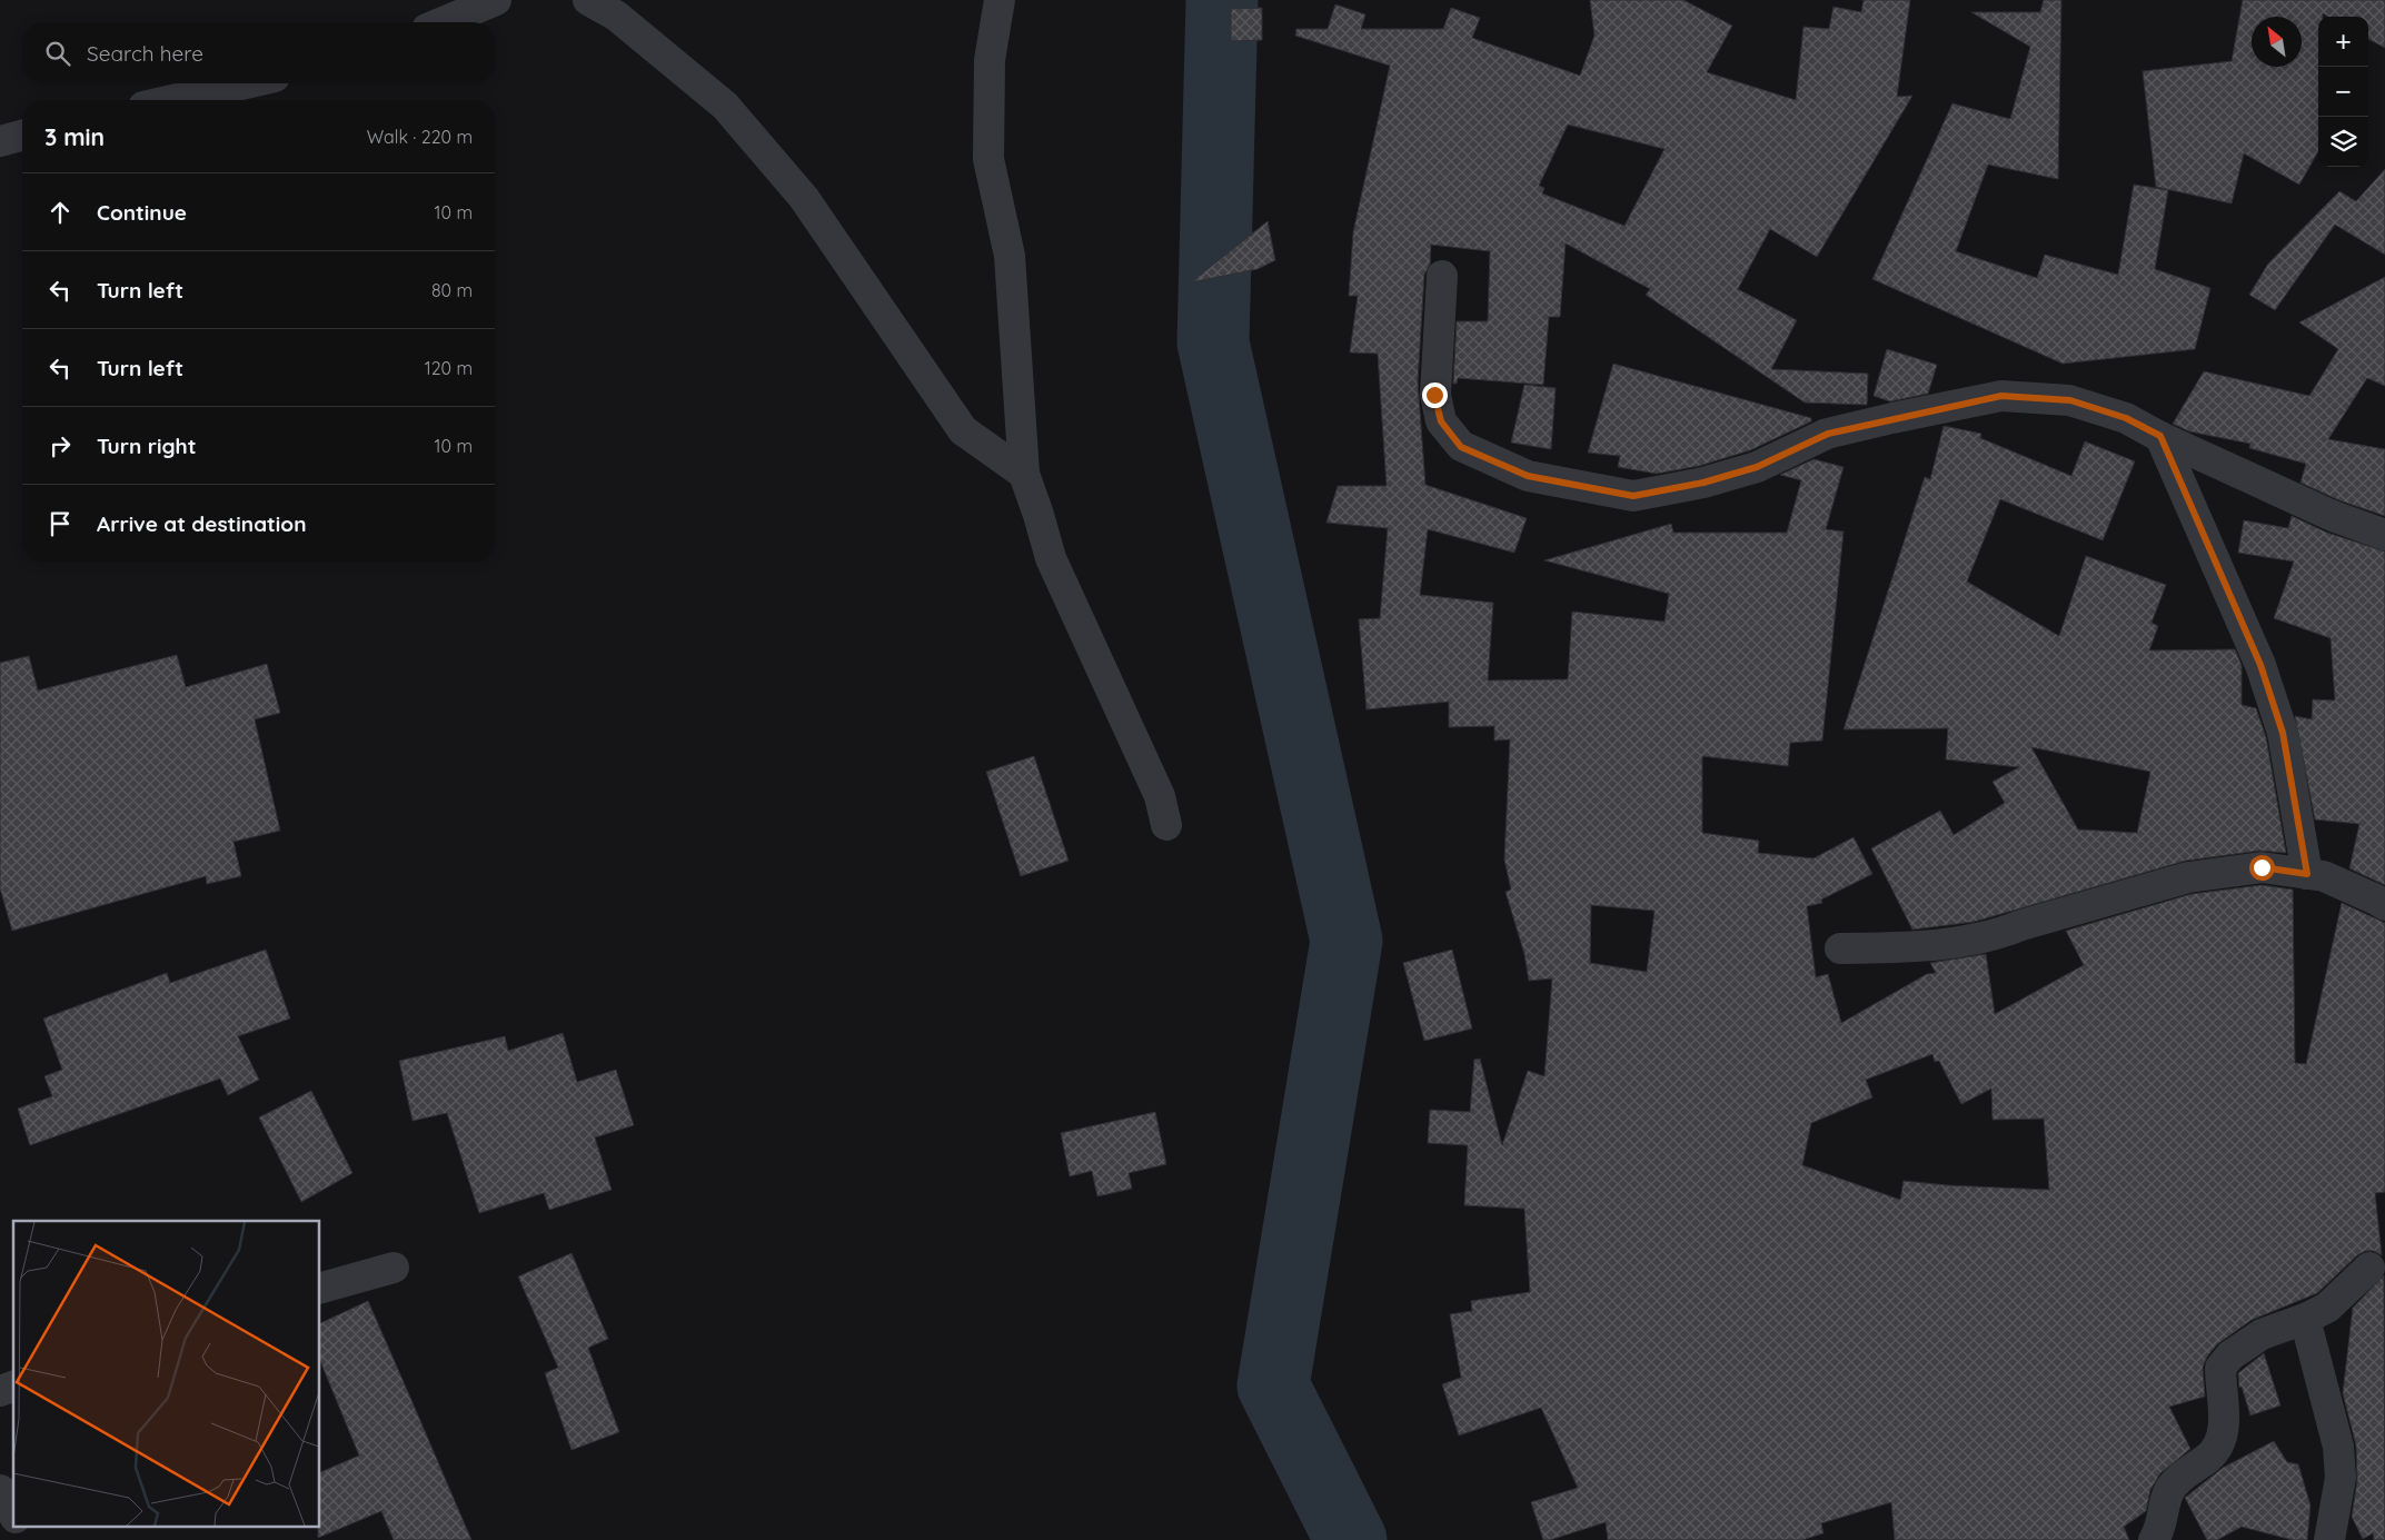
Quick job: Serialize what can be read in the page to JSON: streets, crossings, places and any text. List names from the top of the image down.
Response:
{
  "north": "top left",
  "page": {
    "map_buttons": ["+", "−"],
    "search": "Search here",
    "heading": ["3 min", "Walk · 220 m"],
    "list": [
      ["Continue", "10 m"],
      ["Turn left", "80 m"],
      ["Turn left", "120 m"],
      ["Turn right", "10 m"],
      "Arrive at destination"
    ]
  }
}
